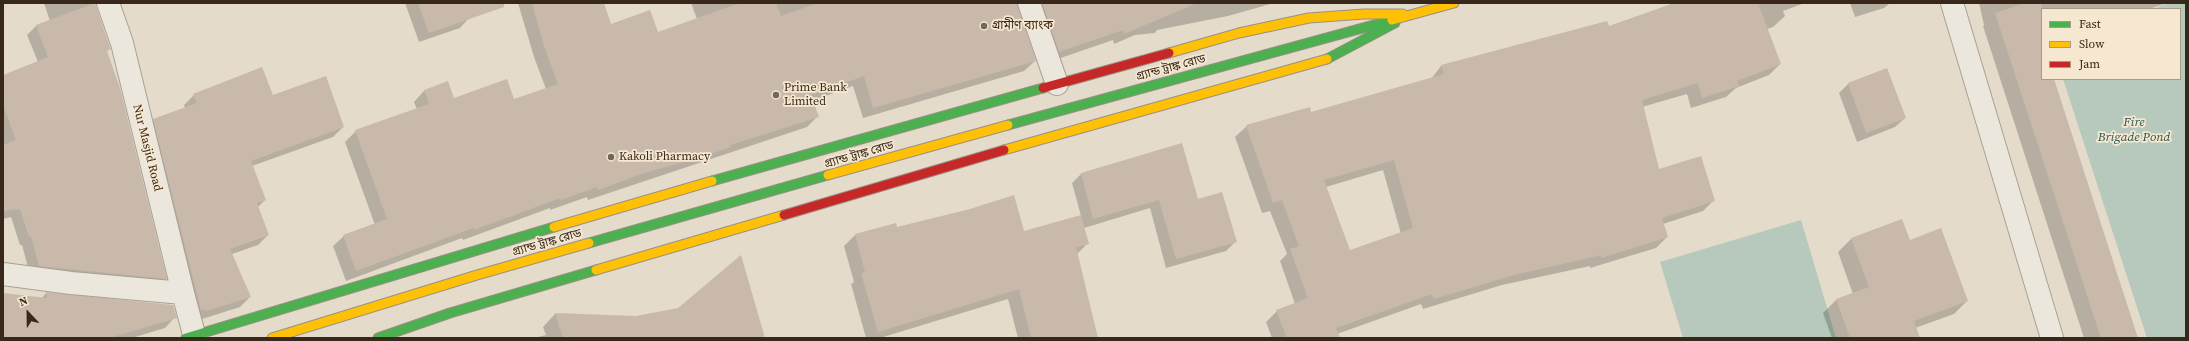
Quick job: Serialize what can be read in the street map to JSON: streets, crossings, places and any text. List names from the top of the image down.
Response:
{
  "streets": {
    "main road": ["গ্র্যান্ড ট্রাঙ্ক রোড"],
    "street": ["Nur Masjid Road"]
  },
  "water": ["Fire Brigade Pond"],
  "places": ["গ্রামীণ ব্যাংক", "Prime Bank Limited", "Kakoli Pharmacy"],
  "legend": ["Fast", "Slow", "Jam"],
  "north": "top"
}
